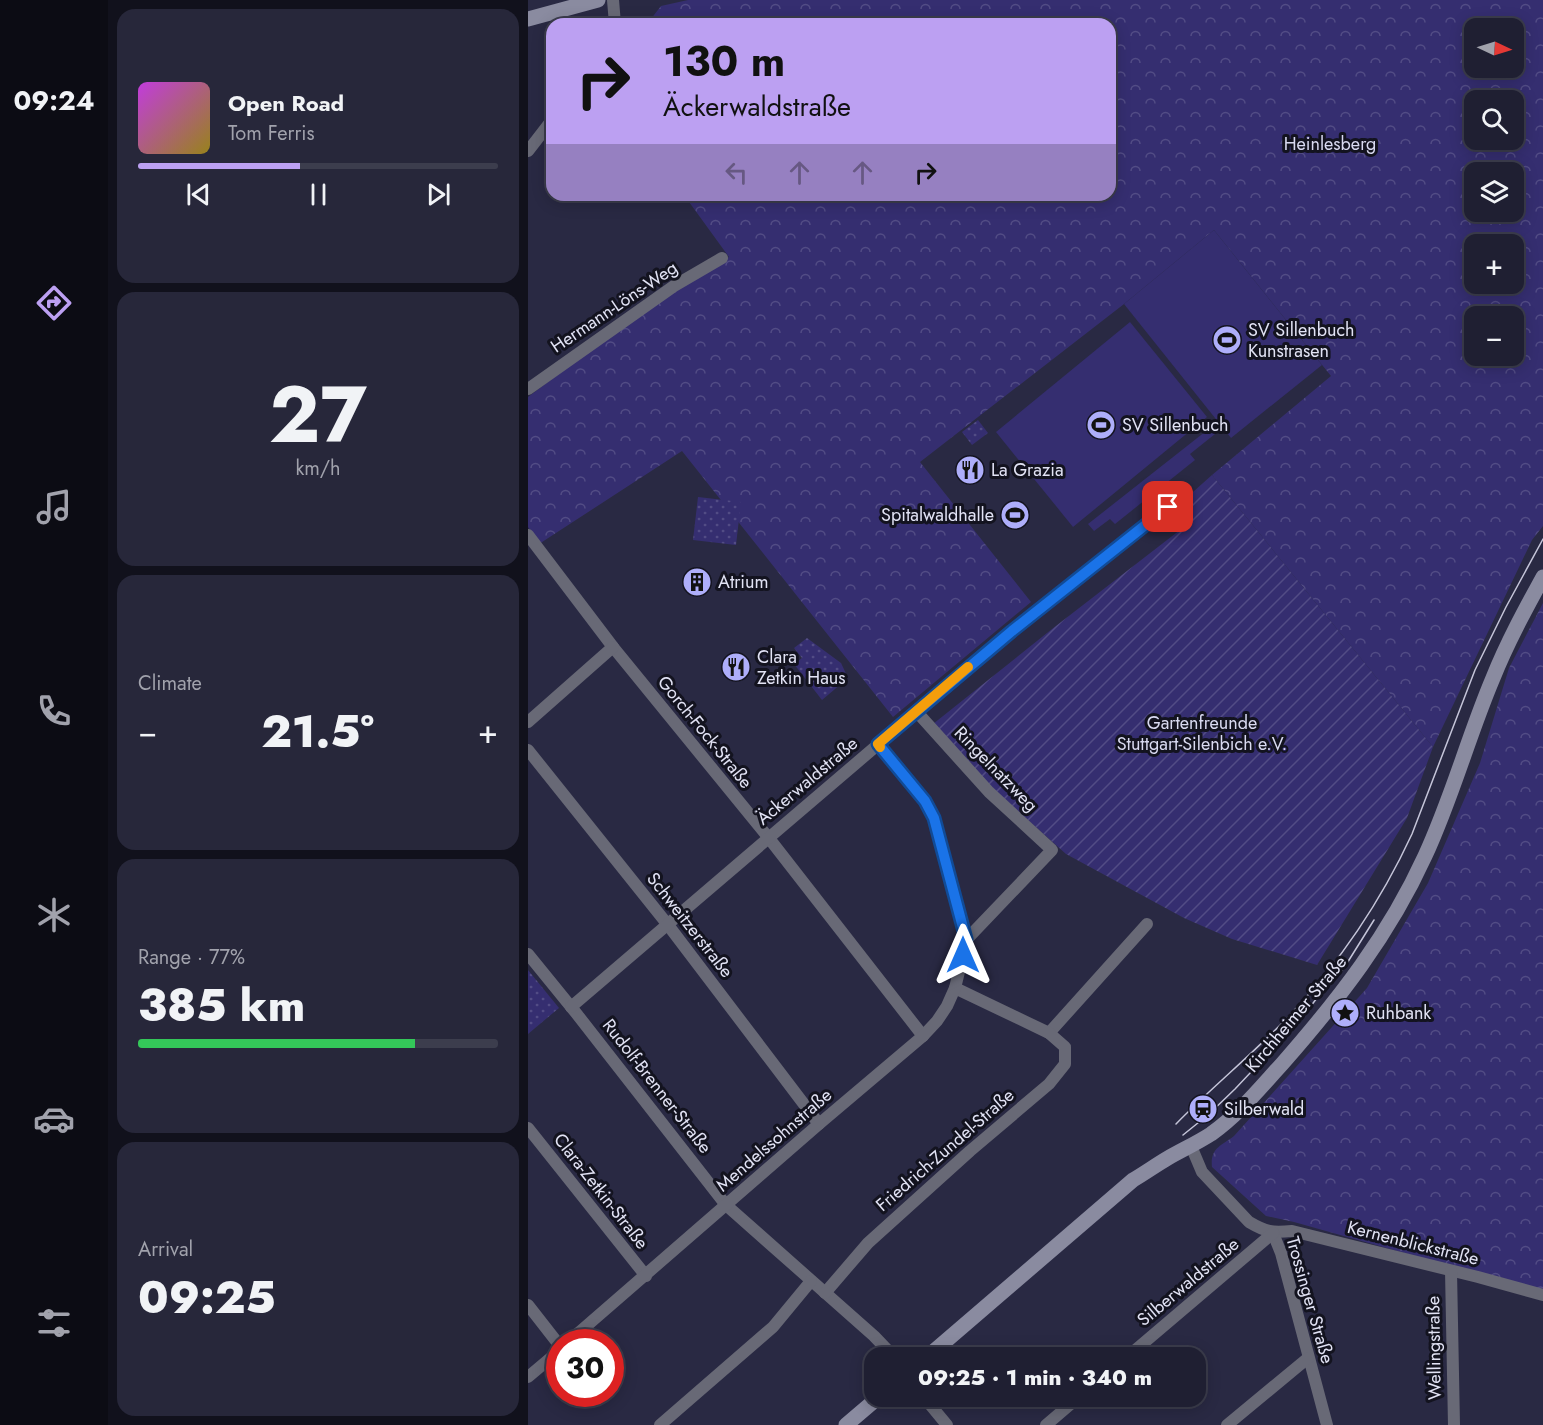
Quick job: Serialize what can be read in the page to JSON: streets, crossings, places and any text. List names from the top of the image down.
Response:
{
  "streets": {
    "main road": ["Kirchheimer Straße"],
    "street": [
      "Hermann-Löns-Weg",
      "Gorch-Fock-Straße",
      "Ringelnatzweg",
      "Äckerwaldstraße",
      "Schweitzerstraße",
      "Rudolf-Brenner-Straße",
      "Mendelssohnstraße",
      "Friedrich-Zundel-Straße",
      "Clara-Zetkin-Straße",
      "Kernenblickstraße",
      "Silberwaldstraße",
      "Trossinger Straße",
      "Wellingstraße"
    ]
  },
  "crossings": [
    ["Gorch-Fock-Straße", "Äckerwaldstraße"],
    ["Gorch-Fock-Straße", "Mendelssohnstraße"],
    ["Ringelnatzweg", "Äckerwaldstraße"],
    ["Ringelnatzweg", "Mendelssohnstraße"],
    ["Äckerwaldstraße", "Schweitzerstraße"],
    ["Äckerwaldstraße", "Rudolf-Brenner-Straße"],
    ["Äckerwaldstraße", "Mendelssohnstraße"],
    ["Schweitzerstraße", "Mendelssohnstraße"],
    ["Kirchheimer Straße", "Trossinger Straße"],
    ["Rudolf-Brenner-Straße", "Mendelssohnstraße"],
    ["Rudolf-Brenner-Straße", "Friedrich-Zundel-Straße"],
    ["Mendelssohnstraße", "Friedrich-Zundel-Straße"],
    ["Mendelssohnstraße", "Clara-Zetkin-Straße"],
    ["Kernenblickstraße", "Silberwaldstraße"],
    ["Kernenblickstraße", "Trossinger Straße"],
    ["Kernenblickstraße", "Wellingstraße"],
    ["Silberwaldstraße", "Trossinger Straße"]
  ],
  "parks": ["Heinlesberg", "Gartenfreunde Stuttgart-Silenbich e.V."],
  "places": {
    "sports": ["SV Sillenbuch Kunstrasen", "SV Sillenbuch", "Spitalwaldhalle"],
    "restaurant": ["La Grazia", "Clara Zetkin Haus"],
    "building": ["Atrium"],
    "place": ["Ruhbank"],
    "station": ["Silberwald"]
  },
  "north": "right",
  "page": {
    "tabs": "09:24",
    "map_buttons": ["+", "−"],
    "turn": ["130 m", "Äckerwaldstraße"],
    "song": ["Open Road", "Tom Ferris"],
    "tile": [
      ["27", "km/h"],
      "Climate",
      ["Range · 77%", "385 km"],
      ["Arrival", "09:25"]
    ],
    "heat": ["−", "21.5°", "+"],
    "limit": "30",
    "trip": "09:25 · 1 min · 340 m"
  }
}
